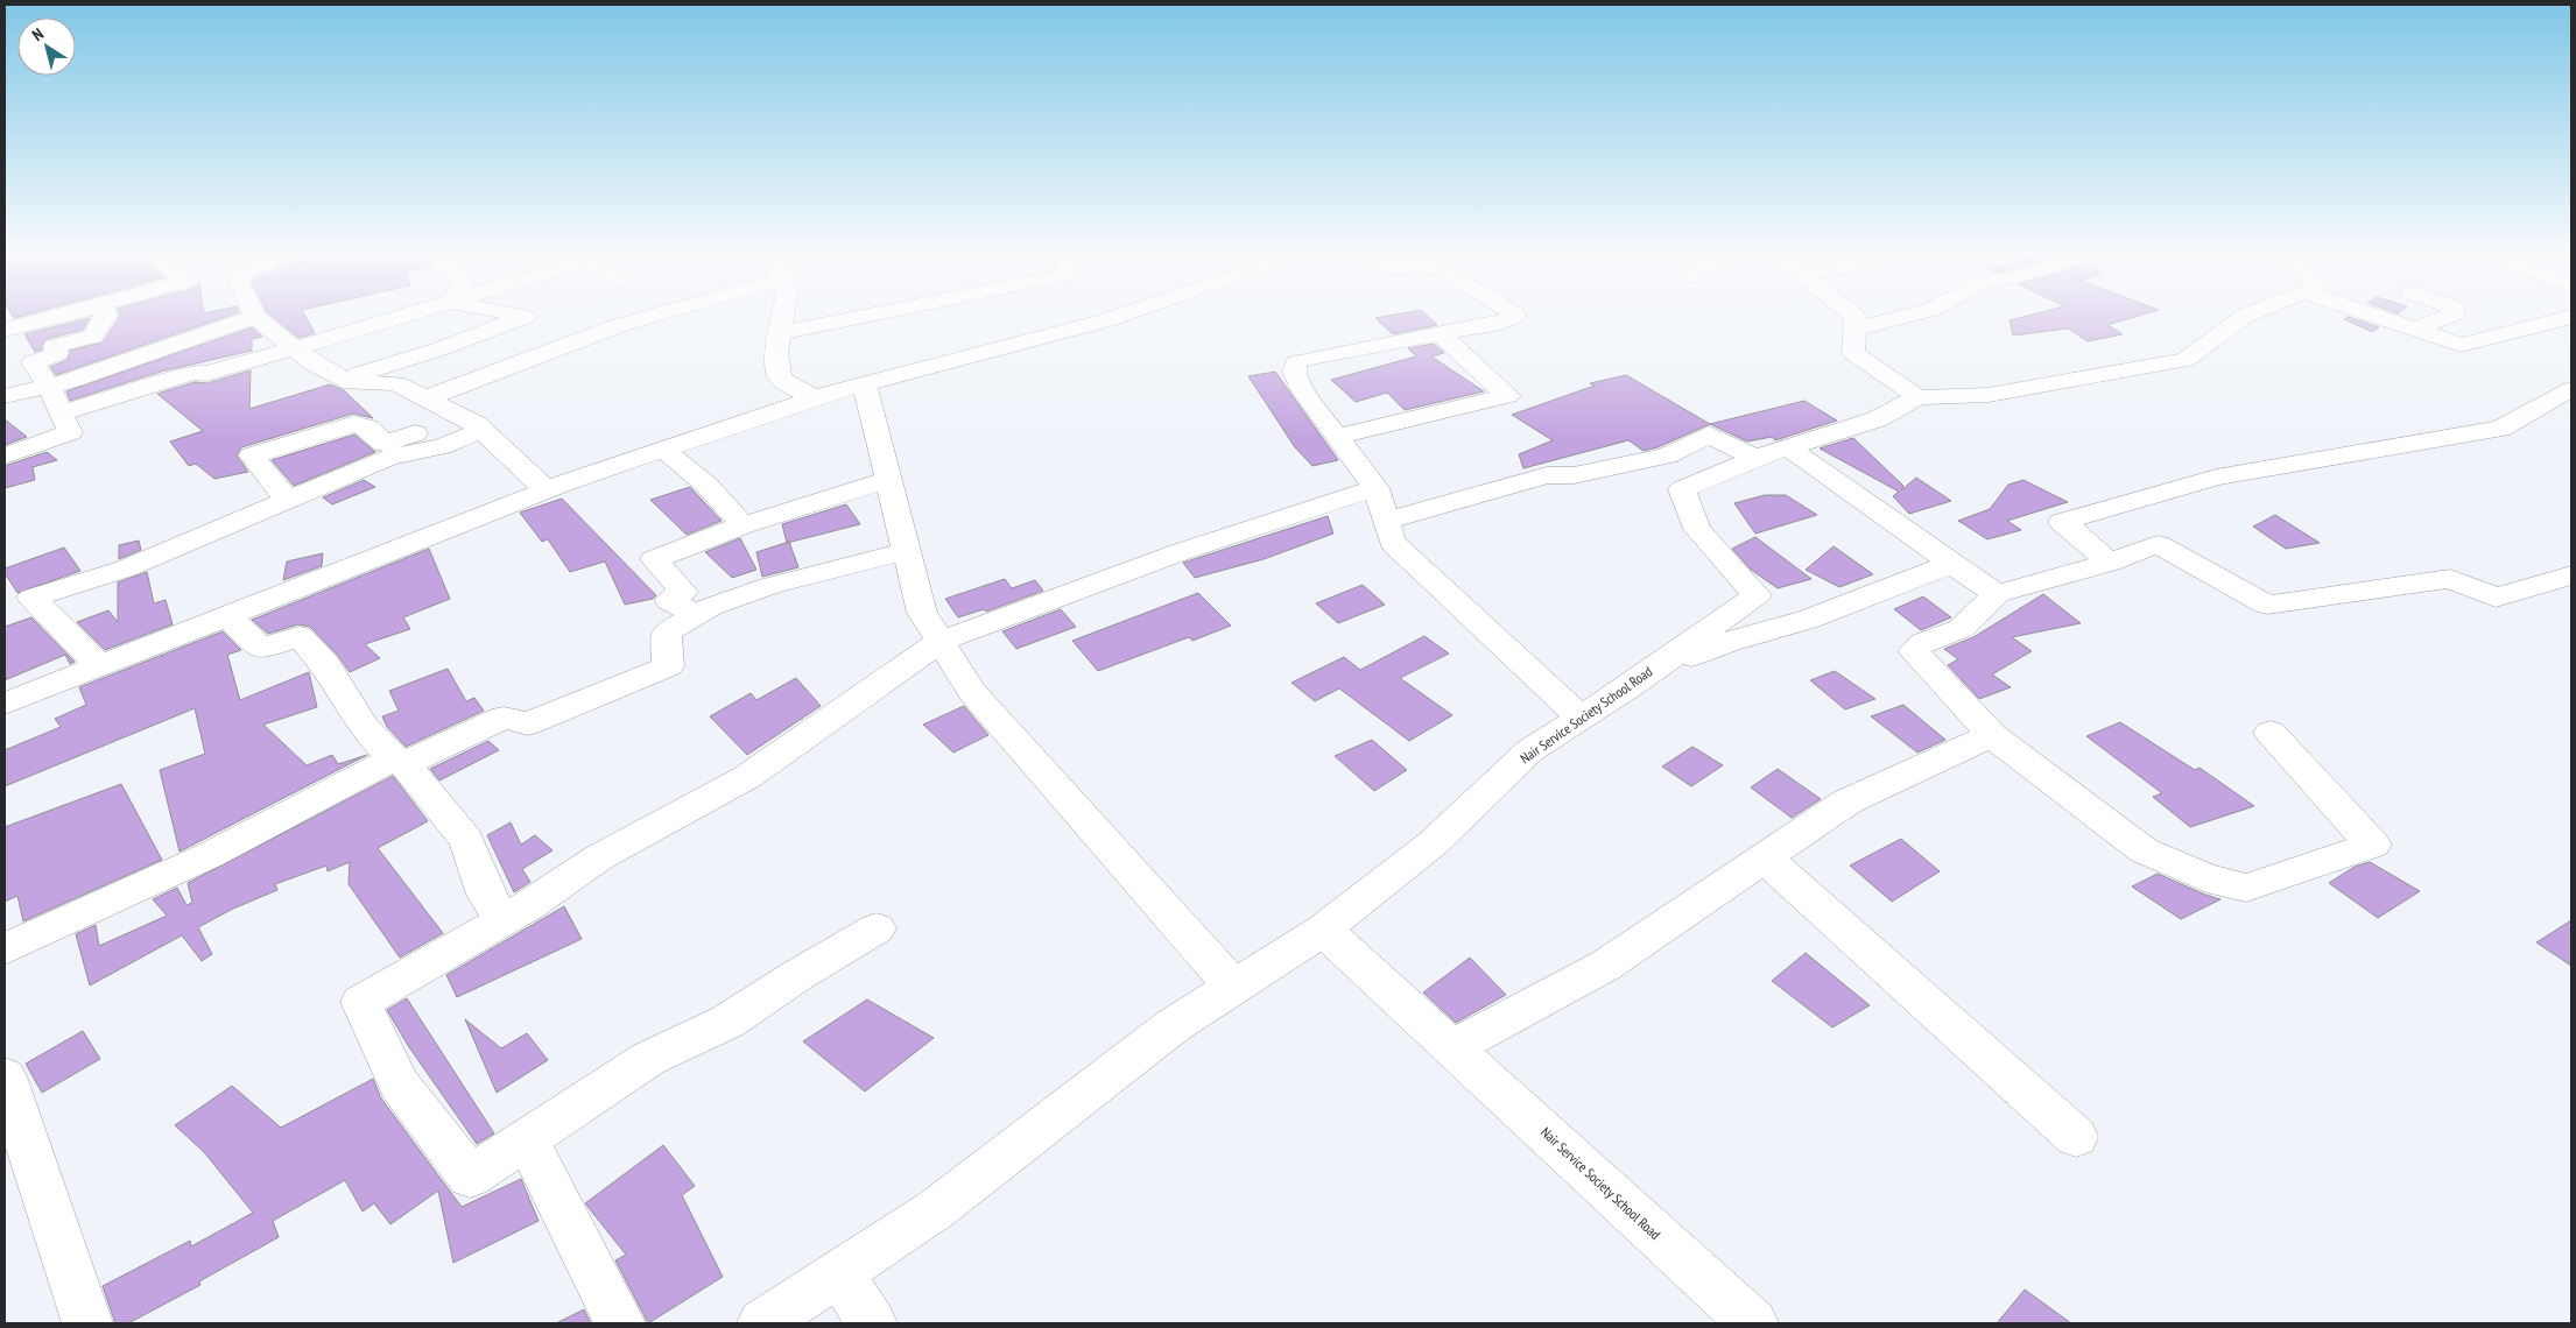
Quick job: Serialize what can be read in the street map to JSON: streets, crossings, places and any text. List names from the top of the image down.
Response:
{
  "streets": {
    "street": ["Nair Service Society School Road"]
  },
  "north": "top left"
}
